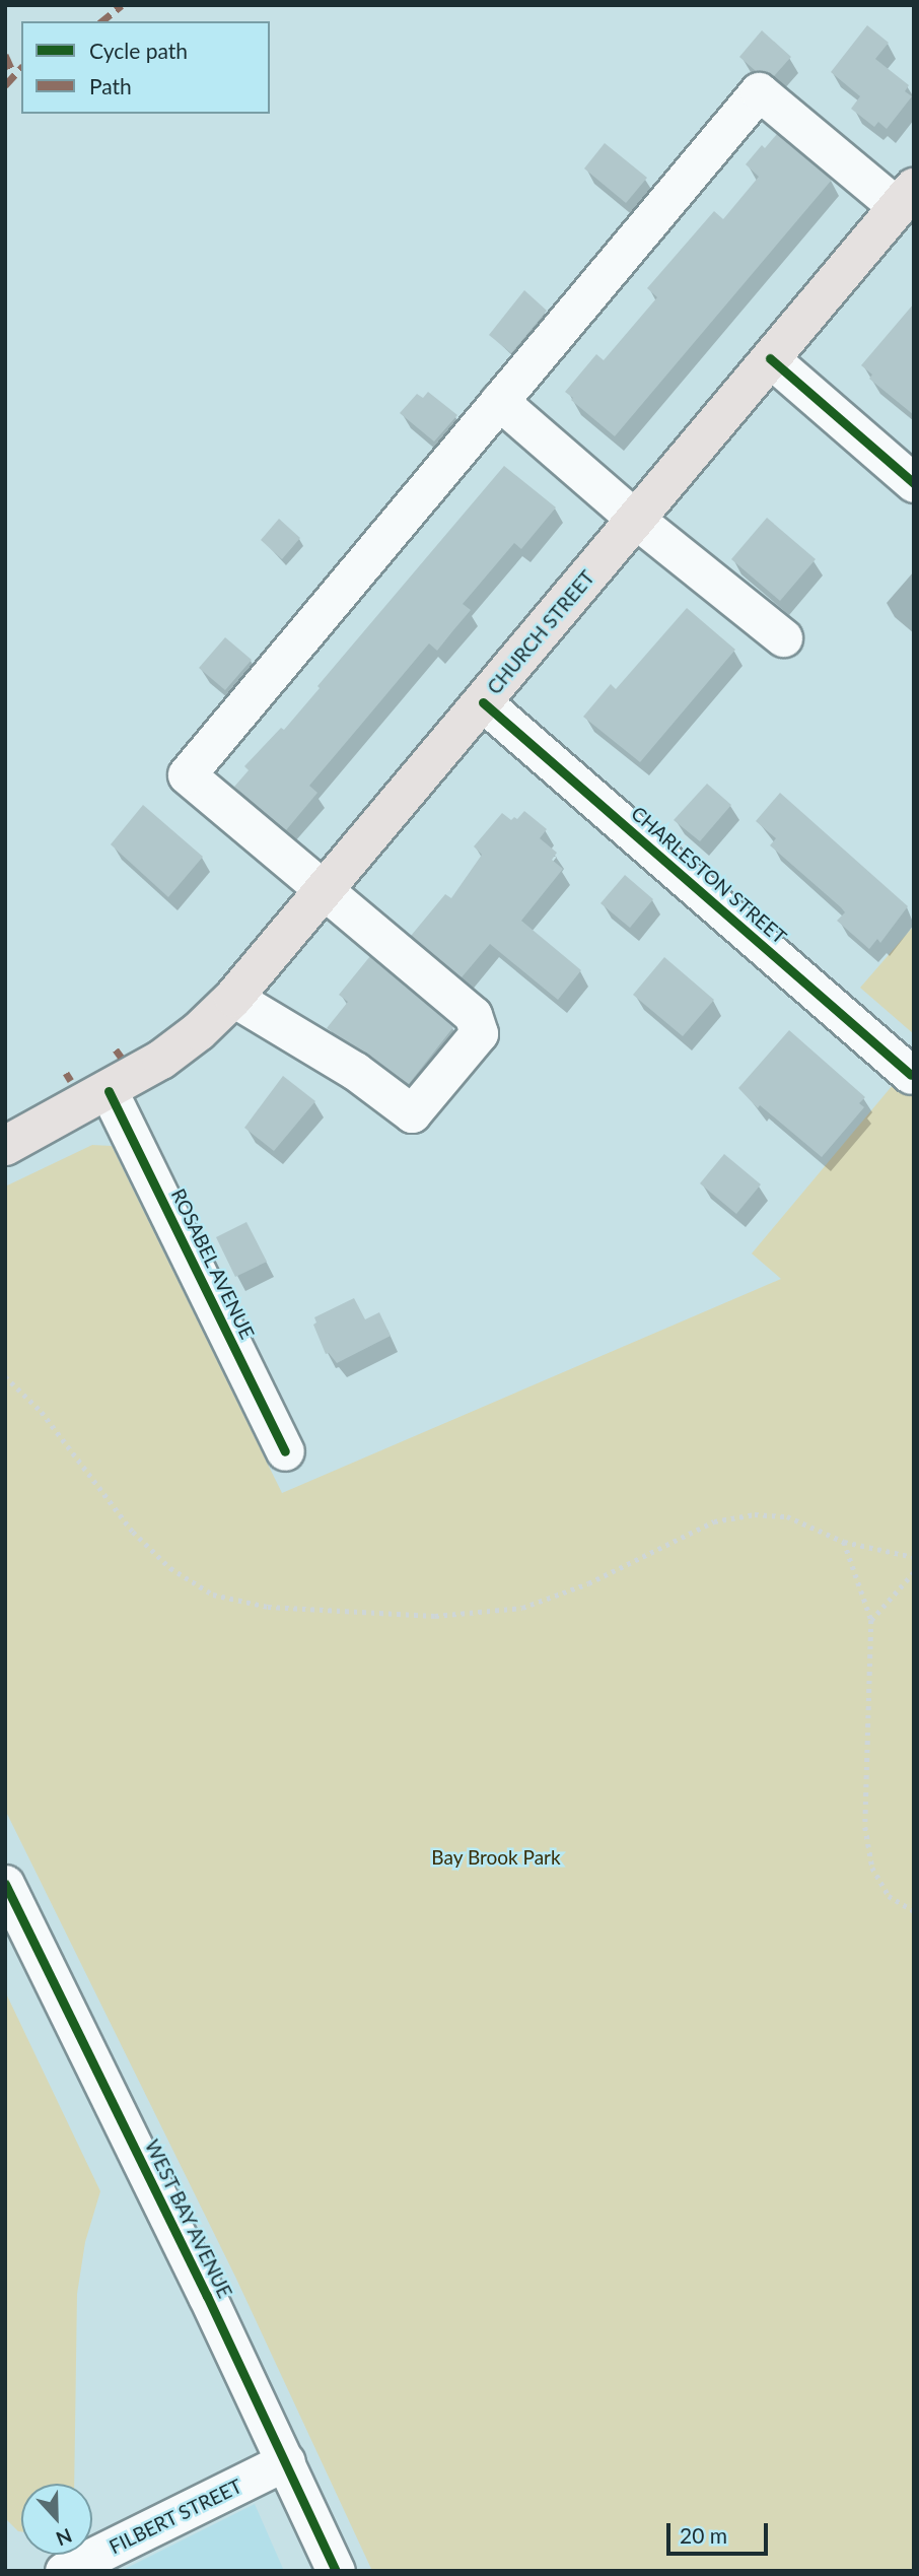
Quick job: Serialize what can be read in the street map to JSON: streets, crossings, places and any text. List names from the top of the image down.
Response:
{
  "streets": {
    "main road": ["CHURCH STREET"],
    "street": [
      "CHARLESTON STREET",
      "ROSABEL AVENUE",
      "WEST BAY AVENUE",
      "FILBERT STREET"
    ]
  },
  "crossings": [
    ["CHURCH STREET", "CHARLESTON STREET"],
    ["CHURCH STREET", "ROSABEL AVENUE"],
    ["WEST BAY AVENUE", "FILBERT STREET"]
  ],
  "parks": ["Bay Brook Park"],
  "legend": ["Cycle path", "Path"],
  "scale_bar": "20 m",
  "north": "bottom"
}
